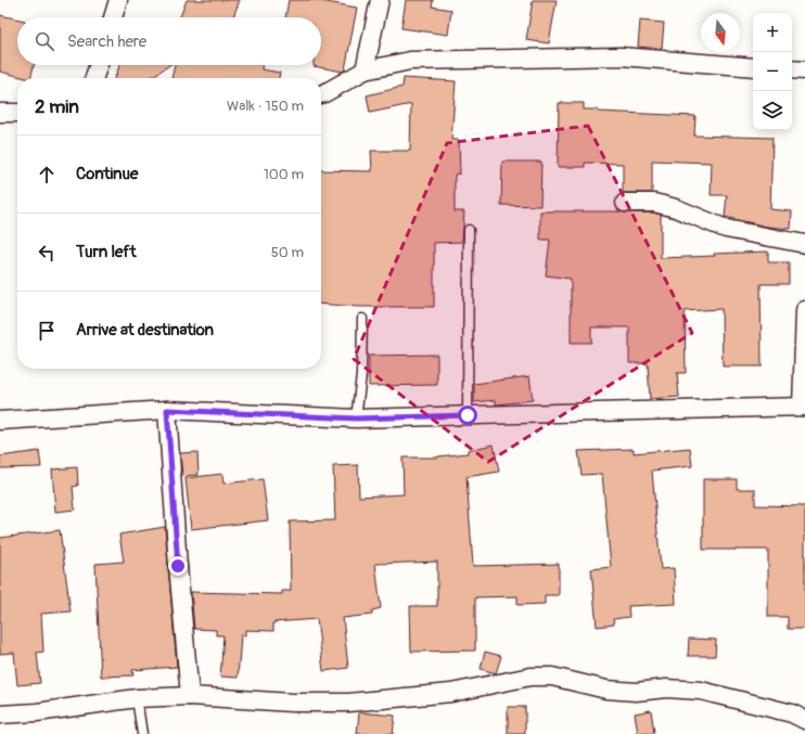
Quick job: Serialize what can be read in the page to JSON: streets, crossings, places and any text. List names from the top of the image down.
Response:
{
  "north": "bottom",
  "page": {
    "map_buttons": ["+", "−"],
    "search": "Search here",
    "heading": ["2 min", "Walk · 150 m"],
    "list": [
      ["Continue", "100 m"],
      ["Turn left", "50 m"],
      "Arrive at destination"
    ]
  }
}
